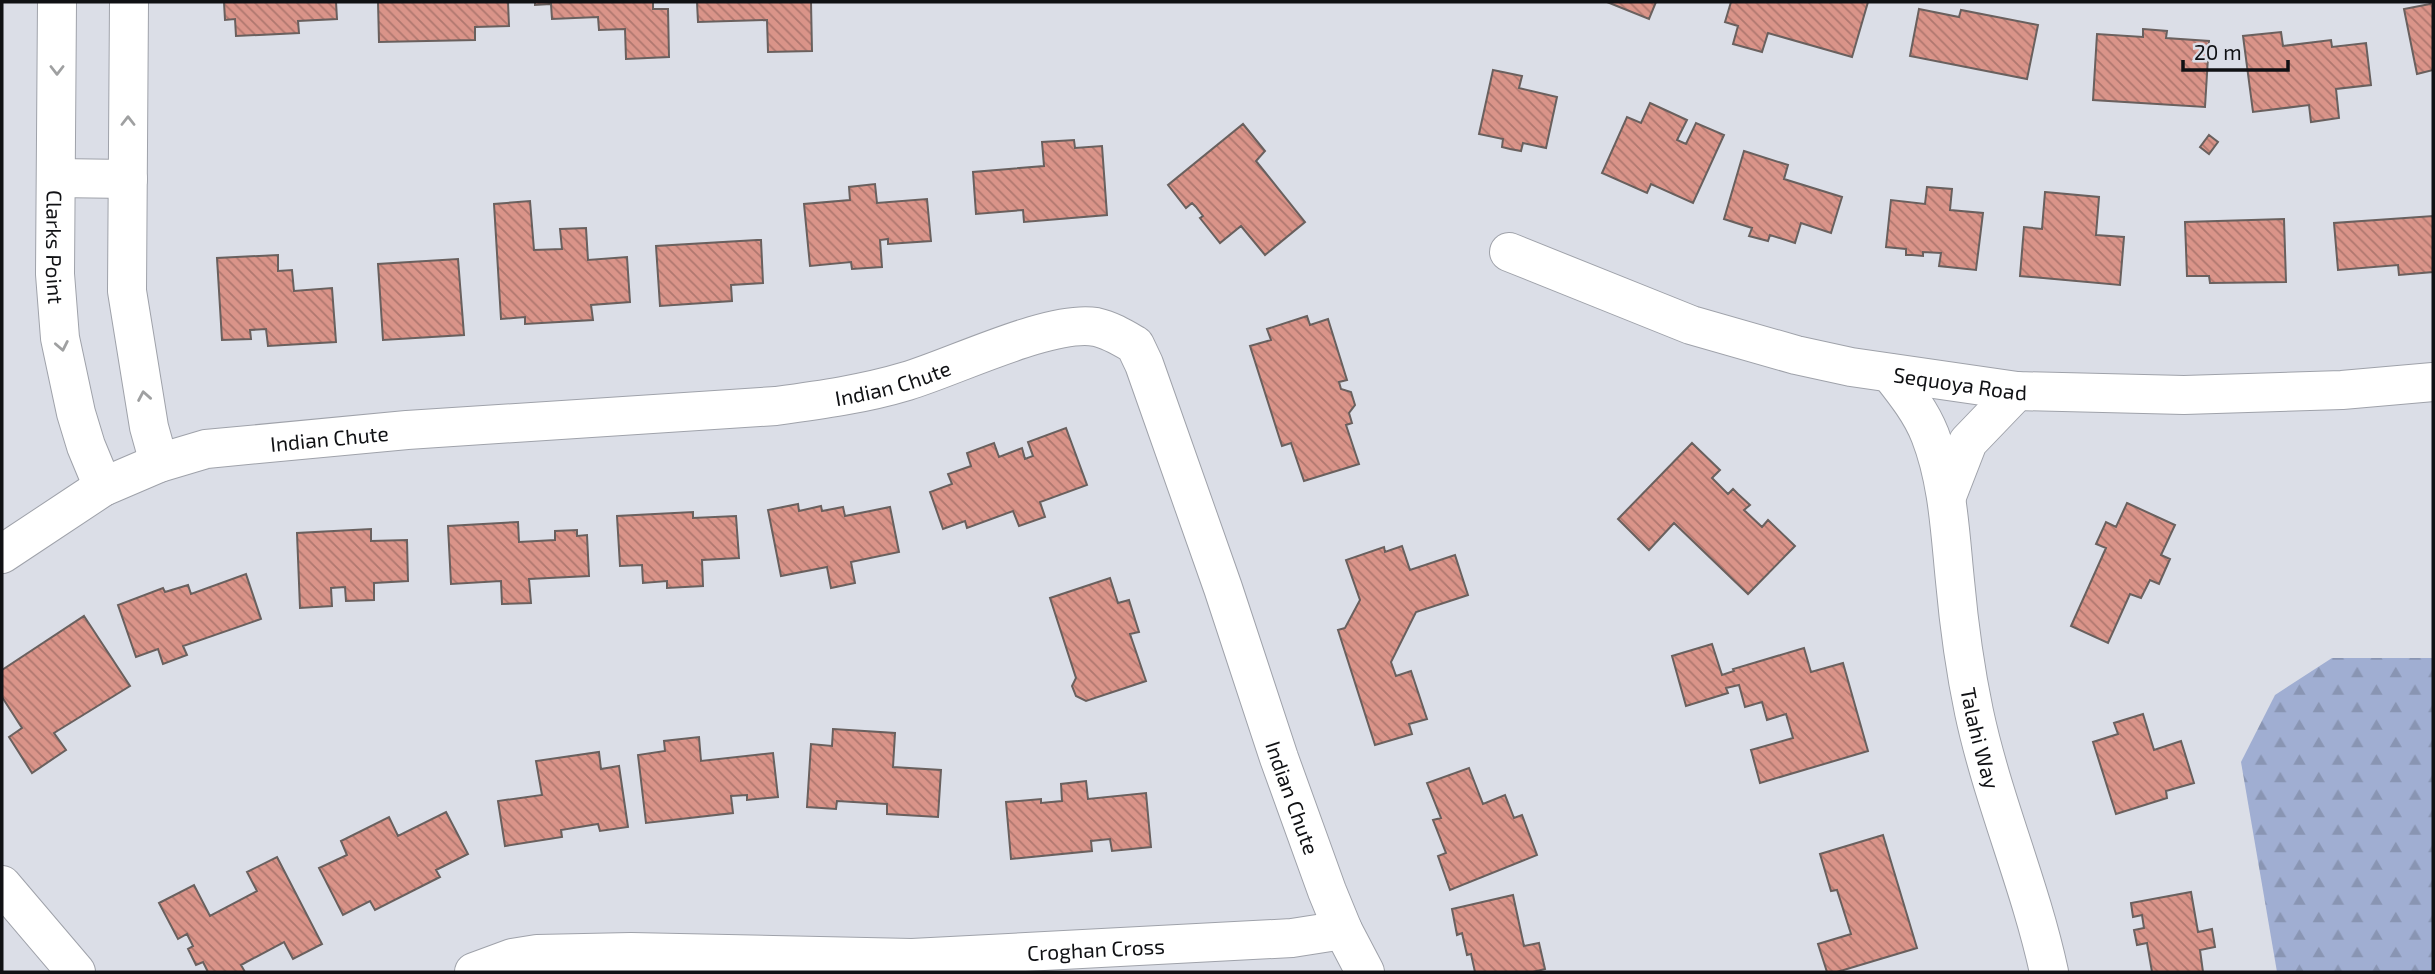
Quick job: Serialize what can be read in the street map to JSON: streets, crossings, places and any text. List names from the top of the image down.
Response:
{
  "streets": {
    "street": [
      "Clarks Point",
      "Indian Chute",
      "Sequoya Road",
      "Talahi Way",
      "Croghan Cross"
    ]
  },
  "crossings": [
    ["Clarks Point", "Indian Chute"],
    ["Indian Chute", "Croghan Cross"],
    ["Sequoya Road", "Talahi Way"]
  ],
  "scale_bar": "20 m"
}
